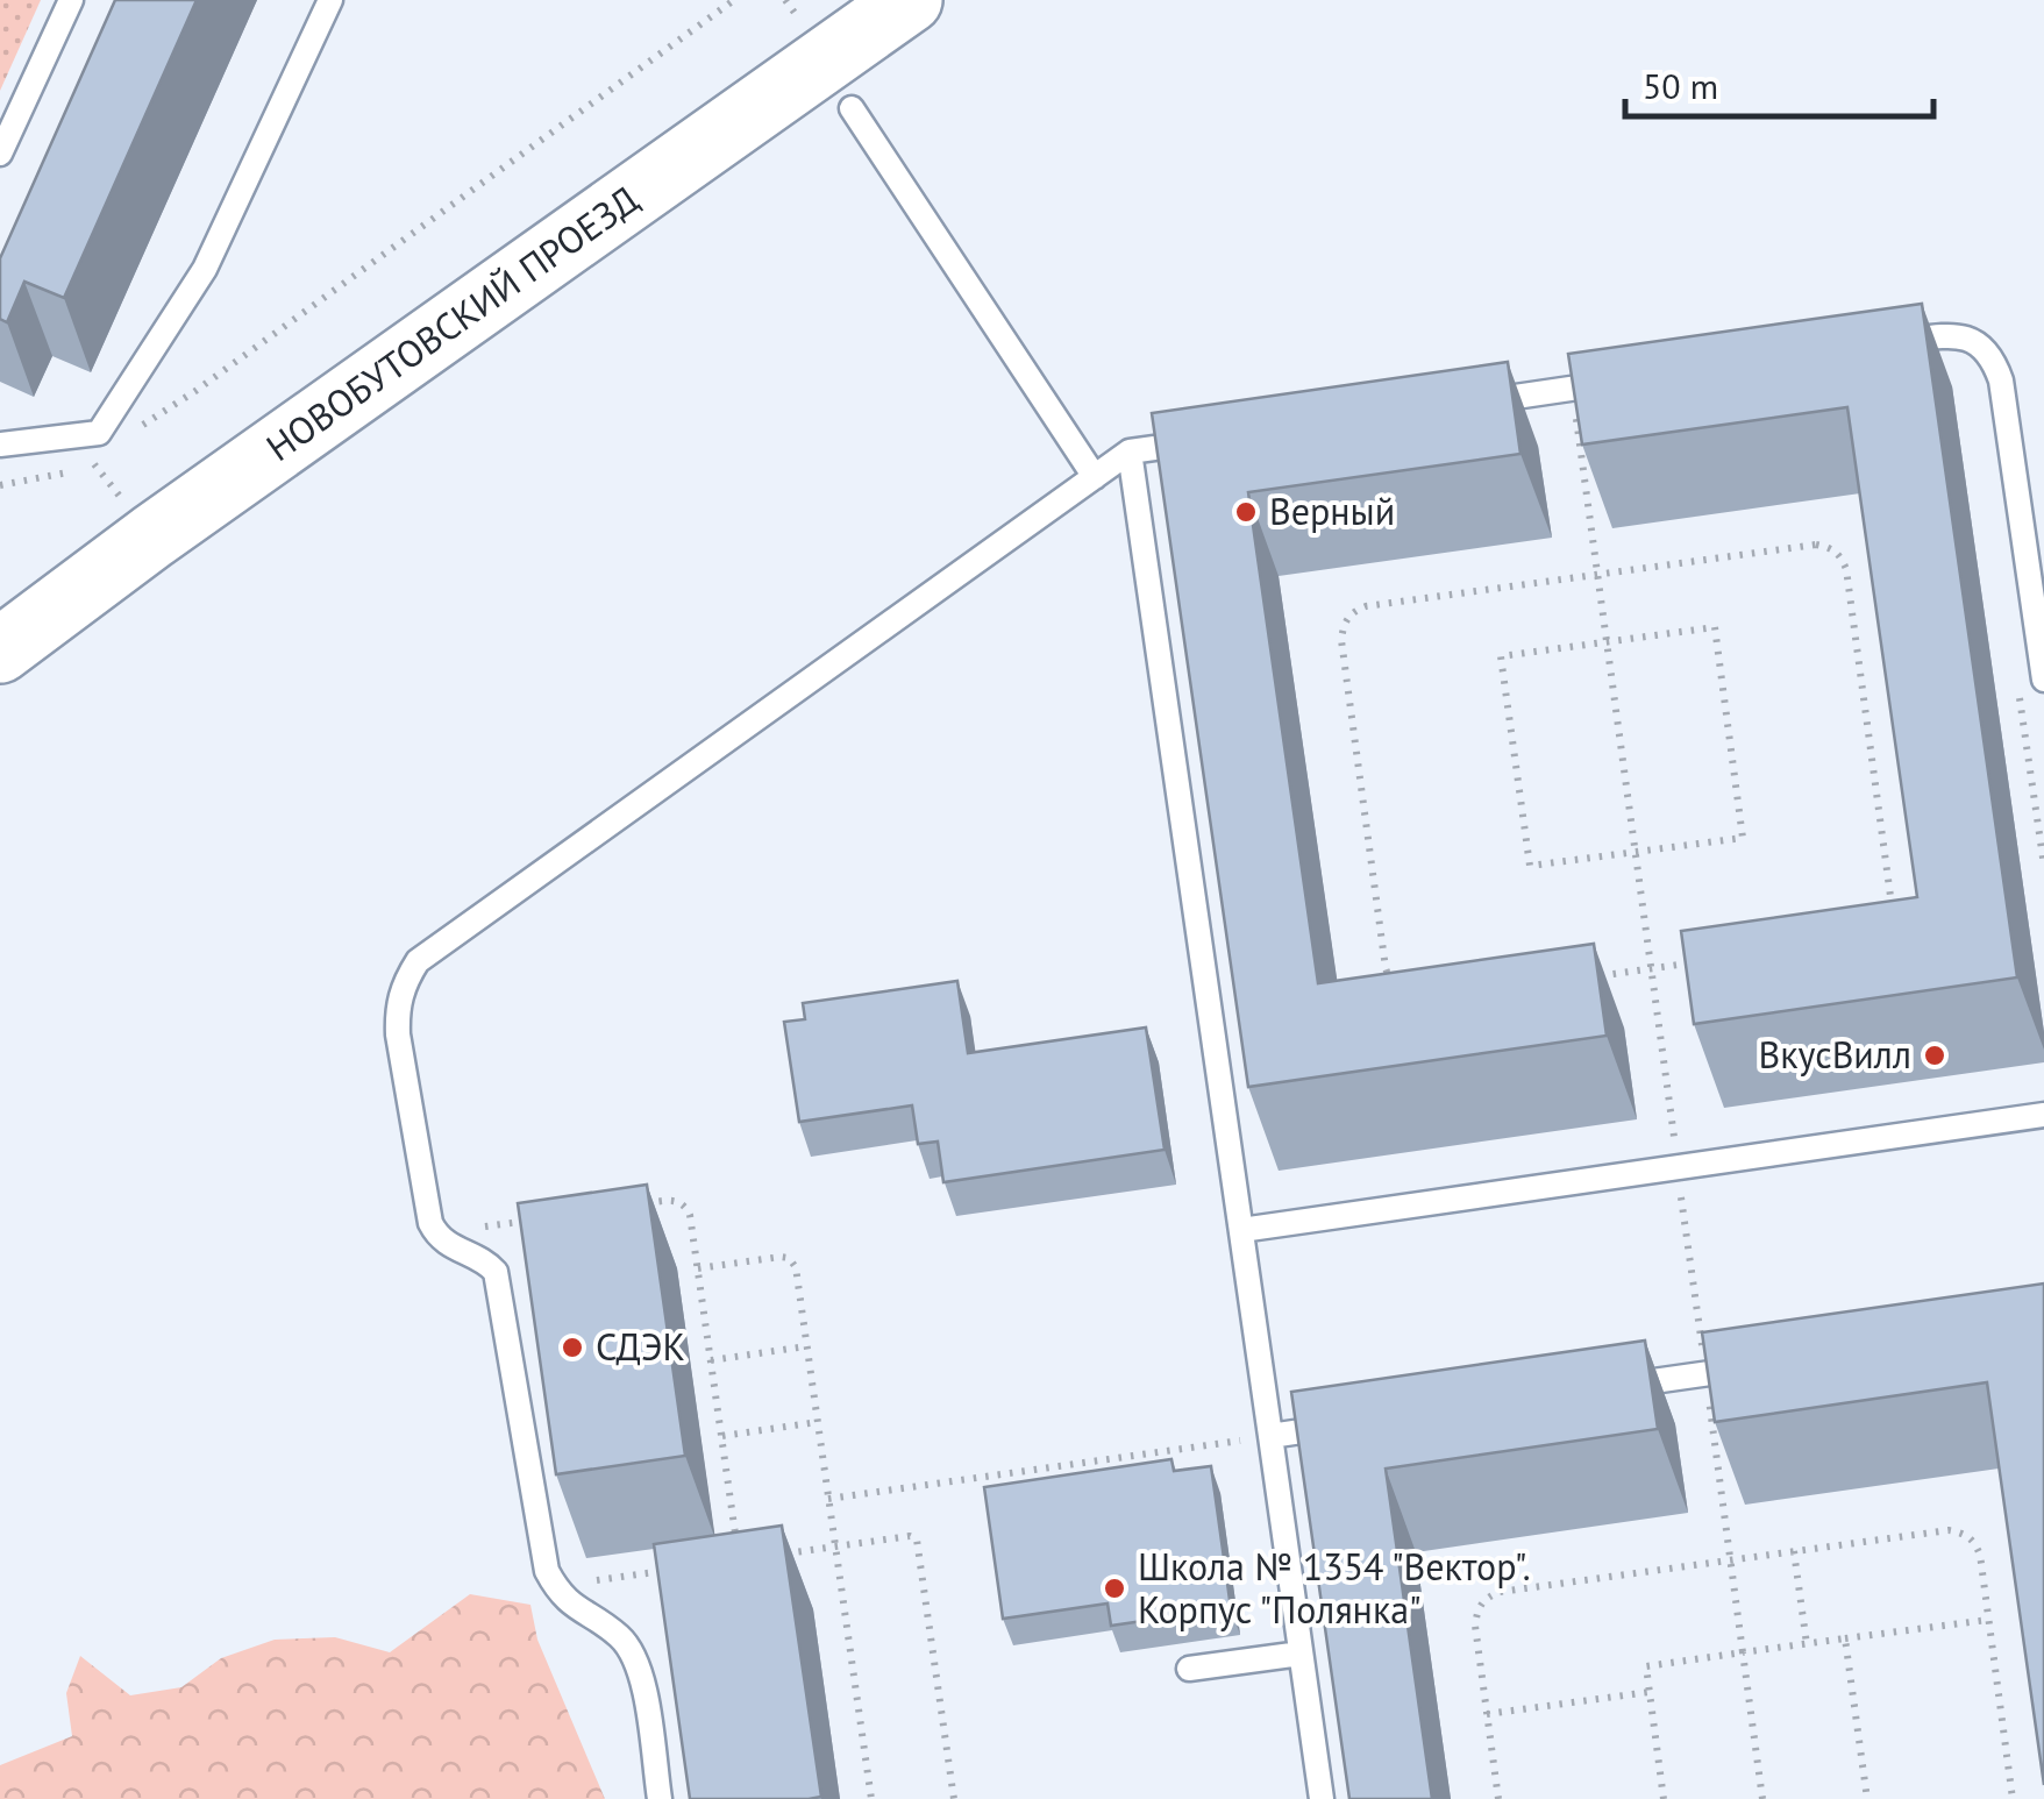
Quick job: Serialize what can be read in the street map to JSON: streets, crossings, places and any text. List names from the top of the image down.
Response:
{
  "streets": {
    "street": ["НОВОБУТОВСКИЙ ПРОЕЗД"]
  },
  "places": [
    "Верный",
    "ВкусВилл",
    "СДЭК",
    "Школа № 1354 \"Вектор\". Корпус \"Полянка\""
  ],
  "scale_bar": "50 m"
}
